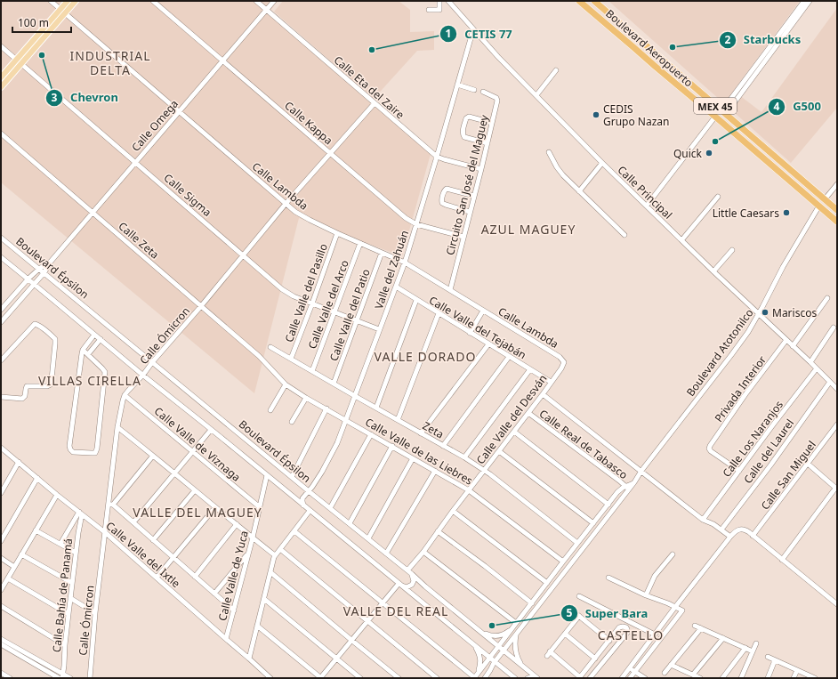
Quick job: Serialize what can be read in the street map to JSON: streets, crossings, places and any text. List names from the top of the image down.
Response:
{
  "streets": {
    "highway": ["Boulevard Aeropuerto", "MEX 45"],
    "street": [
      "Calle Eta del Zaire",
      "Calle Kappa",
      "Calle Omega",
      "Circuito San José del Maguey",
      "Calle Lambda",
      "Calle Principal",
      "Calle Sigma",
      "Calle Zeta",
      "Boulevard Épsilon",
      "Valle del Zahuán",
      "Calle Valle del Pasillo",
      "Calle Valle del Arco",
      "Calle Valle del Patio",
      "Calle Valle del Tejabán",
      "Calle Ómicron",
      "Boulevard Atotonilco",
      "Privada Interior",
      "Calle Valle del Desván",
      "Zeta",
      "Calle Los Naranjos",
      "Calle Valle de Viznaga",
      "Calle Real de Tabasco",
      "Calle Valle de las Liebres",
      "Calle del Laurel",
      "Calle San Miguel",
      "Calle Valle del Ixtle",
      "Calle Valle de Yuca",
      "Calle Bahía de Panamá"
    ]
  },
  "crossings": [
    ["Boulevard Aeropuerto", "Boulevard Atotonilco"],
    ["Calle Eta del Zaire", "Calle Omega"],
    ["Calle Eta del Zaire", "Circuito San José del Maguey"],
    ["Calle Eta del Zaire", "Valle del Zahuán"],
    ["Calle Eta del Zaire", "Calle Ómicron"],
    ["Calle Kappa", "Calle Omega"],
    ["Calle Kappa", "Circuito San José del Maguey"],
    ["Calle Kappa", "Valle del Zahuán"],
    ["Calle Kappa", "Calle Ómicron"],
    ["Calle Omega", "Calle Lambda"],
    ["Calle Omega", "Calle Sigma"],
    ["Calle Omega", "Calle Zeta"],
    ["Calle Omega", "Boulevard Épsilon"],
    ["Circuito San José del Maguey", "Calle Lambda"],
    ["Calle Lambda", "Valle del Zahuán"],
    ["Calle Lambda", "Calle Valle del Pasillo"],
    ["Calle Lambda", "Calle Valle del Arco"],
    ["Calle Lambda", "Calle Valle del Patio"],
    ["Calle Lambda", "Calle Ómicron"],
    ["Calle Lambda", "Calle Valle del Desván"],
    ["Calle Principal", "Valle del Zahuán"],
    ["Calle Principal", "Boulevard Atotonilco"],
    ["Calle Principal", "Privada Interior"],
    ["Calle Principal", "Calle Los Naranjos"],
    ["Calle Principal", "Calle del Laurel"],
    ["Calle Sigma", "Valle del Zahuán"],
    ["Calle Sigma", "Calle Valle del Pasillo"],
    ["Calle Sigma", "Calle Valle del Arco"],
    ["Calle Sigma", "Calle Valle del Patio"],
    ["Calle Sigma", "Calle Ómicron"],
    ["Calle Zeta", "Calle Ómicron"],
    ["Calle Zeta", "Calle Valle de las Liebres"],
    ["Boulevard Épsilon", "Valle del Zahuán"],
    ["Boulevard Épsilon", "Calle Ómicron"],
    ["Boulevard Épsilon", "Boulevard Atotonilco"],
    ["Boulevard Épsilon", "Calle Valle del Desván"],
    ["Valle del Zahuán", "Calle Valle del Tejabán"],
    ["Valle del Zahuán", "Zeta"],
    ["Valle del Zahuán", "Calle Valle de las Liebres"],
    ["Calle Valle del Pasillo", "Zeta"],
    ["Calle Valle del Arco", "Zeta"],
    ["Calle Valle del Patio", "Zeta"],
    ["Calle Valle del Tejabán", "Calle Valle del Desván"],
    ["Calle Ómicron", "Calle Valle de Viznaga"],
    ["Calle Ómicron", "Calle Valle del Ixtle"],
    ["Boulevard Atotonilco", "Zeta"],
    ["Boulevard Atotonilco", "Calle Real de Tabasco"],
    ["Boulevard Atotonilco", "Calle Valle de las Liebres"],
    ["Privada Interior", "Calle Los Naranjos"],
    ["Calle Valle del Desván", "Zeta"],
    ["Calle Valle del Desván", "Calle Real de Tabasco"],
    ["Calle Valle del Desván", "Calle Valle de las Liebres"],
    ["Calle Valle de Viznaga", "Calle Valle de Yuca"],
    ["Calle Valle del Ixtle", "Calle Valle de Yuca"],
    ["Calle Valle del Ixtle", "Calle Bahía de Panamá"]
  ],
  "districts": [
    "INDUSTRIAL DELTA",
    "AZUL MAGUEY",
    "VALLE DORADO",
    "VILLAS CIRELLA",
    "VALLE DEL MAGUEY",
    "VALLE DEL REAL",
    "CASTELLO"
  ],
  "places": [
    "Starbucks",
    "CETIS 77",
    "Chevron",
    "CEDIS Grupo Nazan",
    "G500",
    "Quick",
    "Little Caesars",
    "Mariscos",
    "Super Bara"
  ],
  "scale_bar": "100 m"
}
